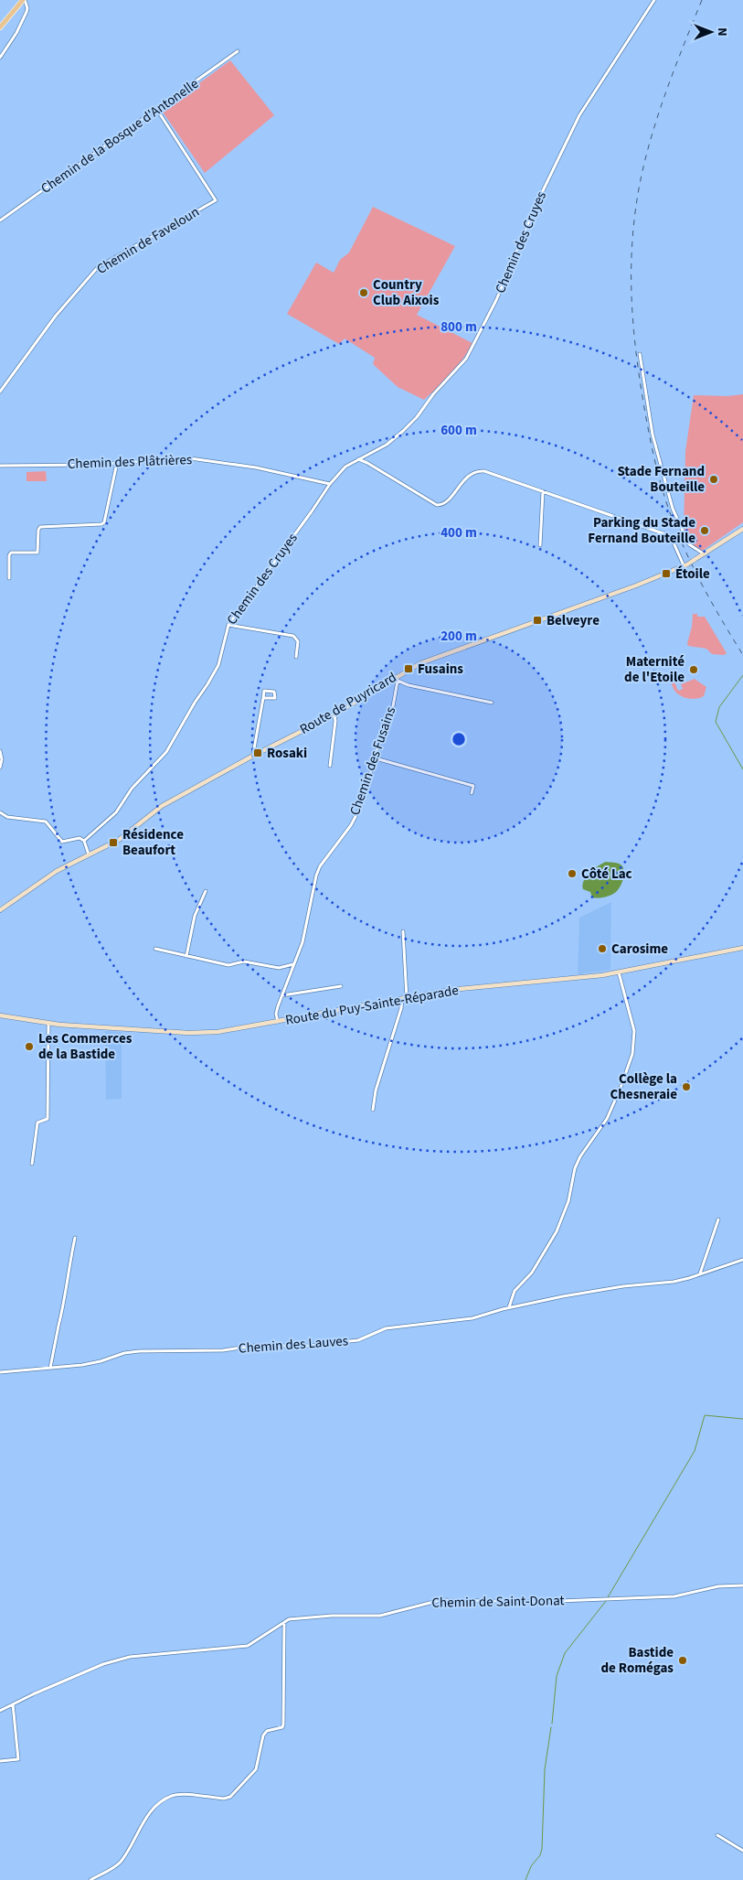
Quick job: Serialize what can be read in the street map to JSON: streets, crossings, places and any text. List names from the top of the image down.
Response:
{
  "streets": {
    "main road": ["Route de Puyricard", "Route du Puy-Sainte-Réparade"],
    "street": [
      "Chemin de la Bosque d'Antonelle",
      "Chemin de Faveloun",
      "Chemin des Cruyes",
      "Chemin des Plâtrières",
      "Chemin des Fusains",
      "Chemin des Lauves",
      "Chemin de Saint-Donat"
    ]
  },
  "crossings": [
    ["Chemin de la Bosque d'Antonelle", "Chemin de Faveloun"],
    ["Chemin des Cruyes", "Chemin des Plâtrières"],
    ["Route de Puyricard", "Chemin des Fusains"],
    ["Chemin des Fusains", "Route du Puy-Sainte-Réparade"]
  ],
  "places": {
    "other": [
      "Country Club Aixois",
      "Stade Fernand Bouteille",
      "Parking du Stade Fernand Bouteille",
      "Maternité de l'Etoile",
      "Côté Lac",
      "Carosime",
      "Les Commerces de la Bastide",
      "Collège la Chesneraie",
      "Bastide de Romégas"
    ],
    "transit": [
      "Étoile",
      "Belveyre",
      "Fusains",
      "Rosaki",
      "Résidence Beaufort"
    ]
  },
  "north": "right",
  "rings": [
    "800 m",
    "600 m",
    "400 m",
    "200 m"
  ]
}
